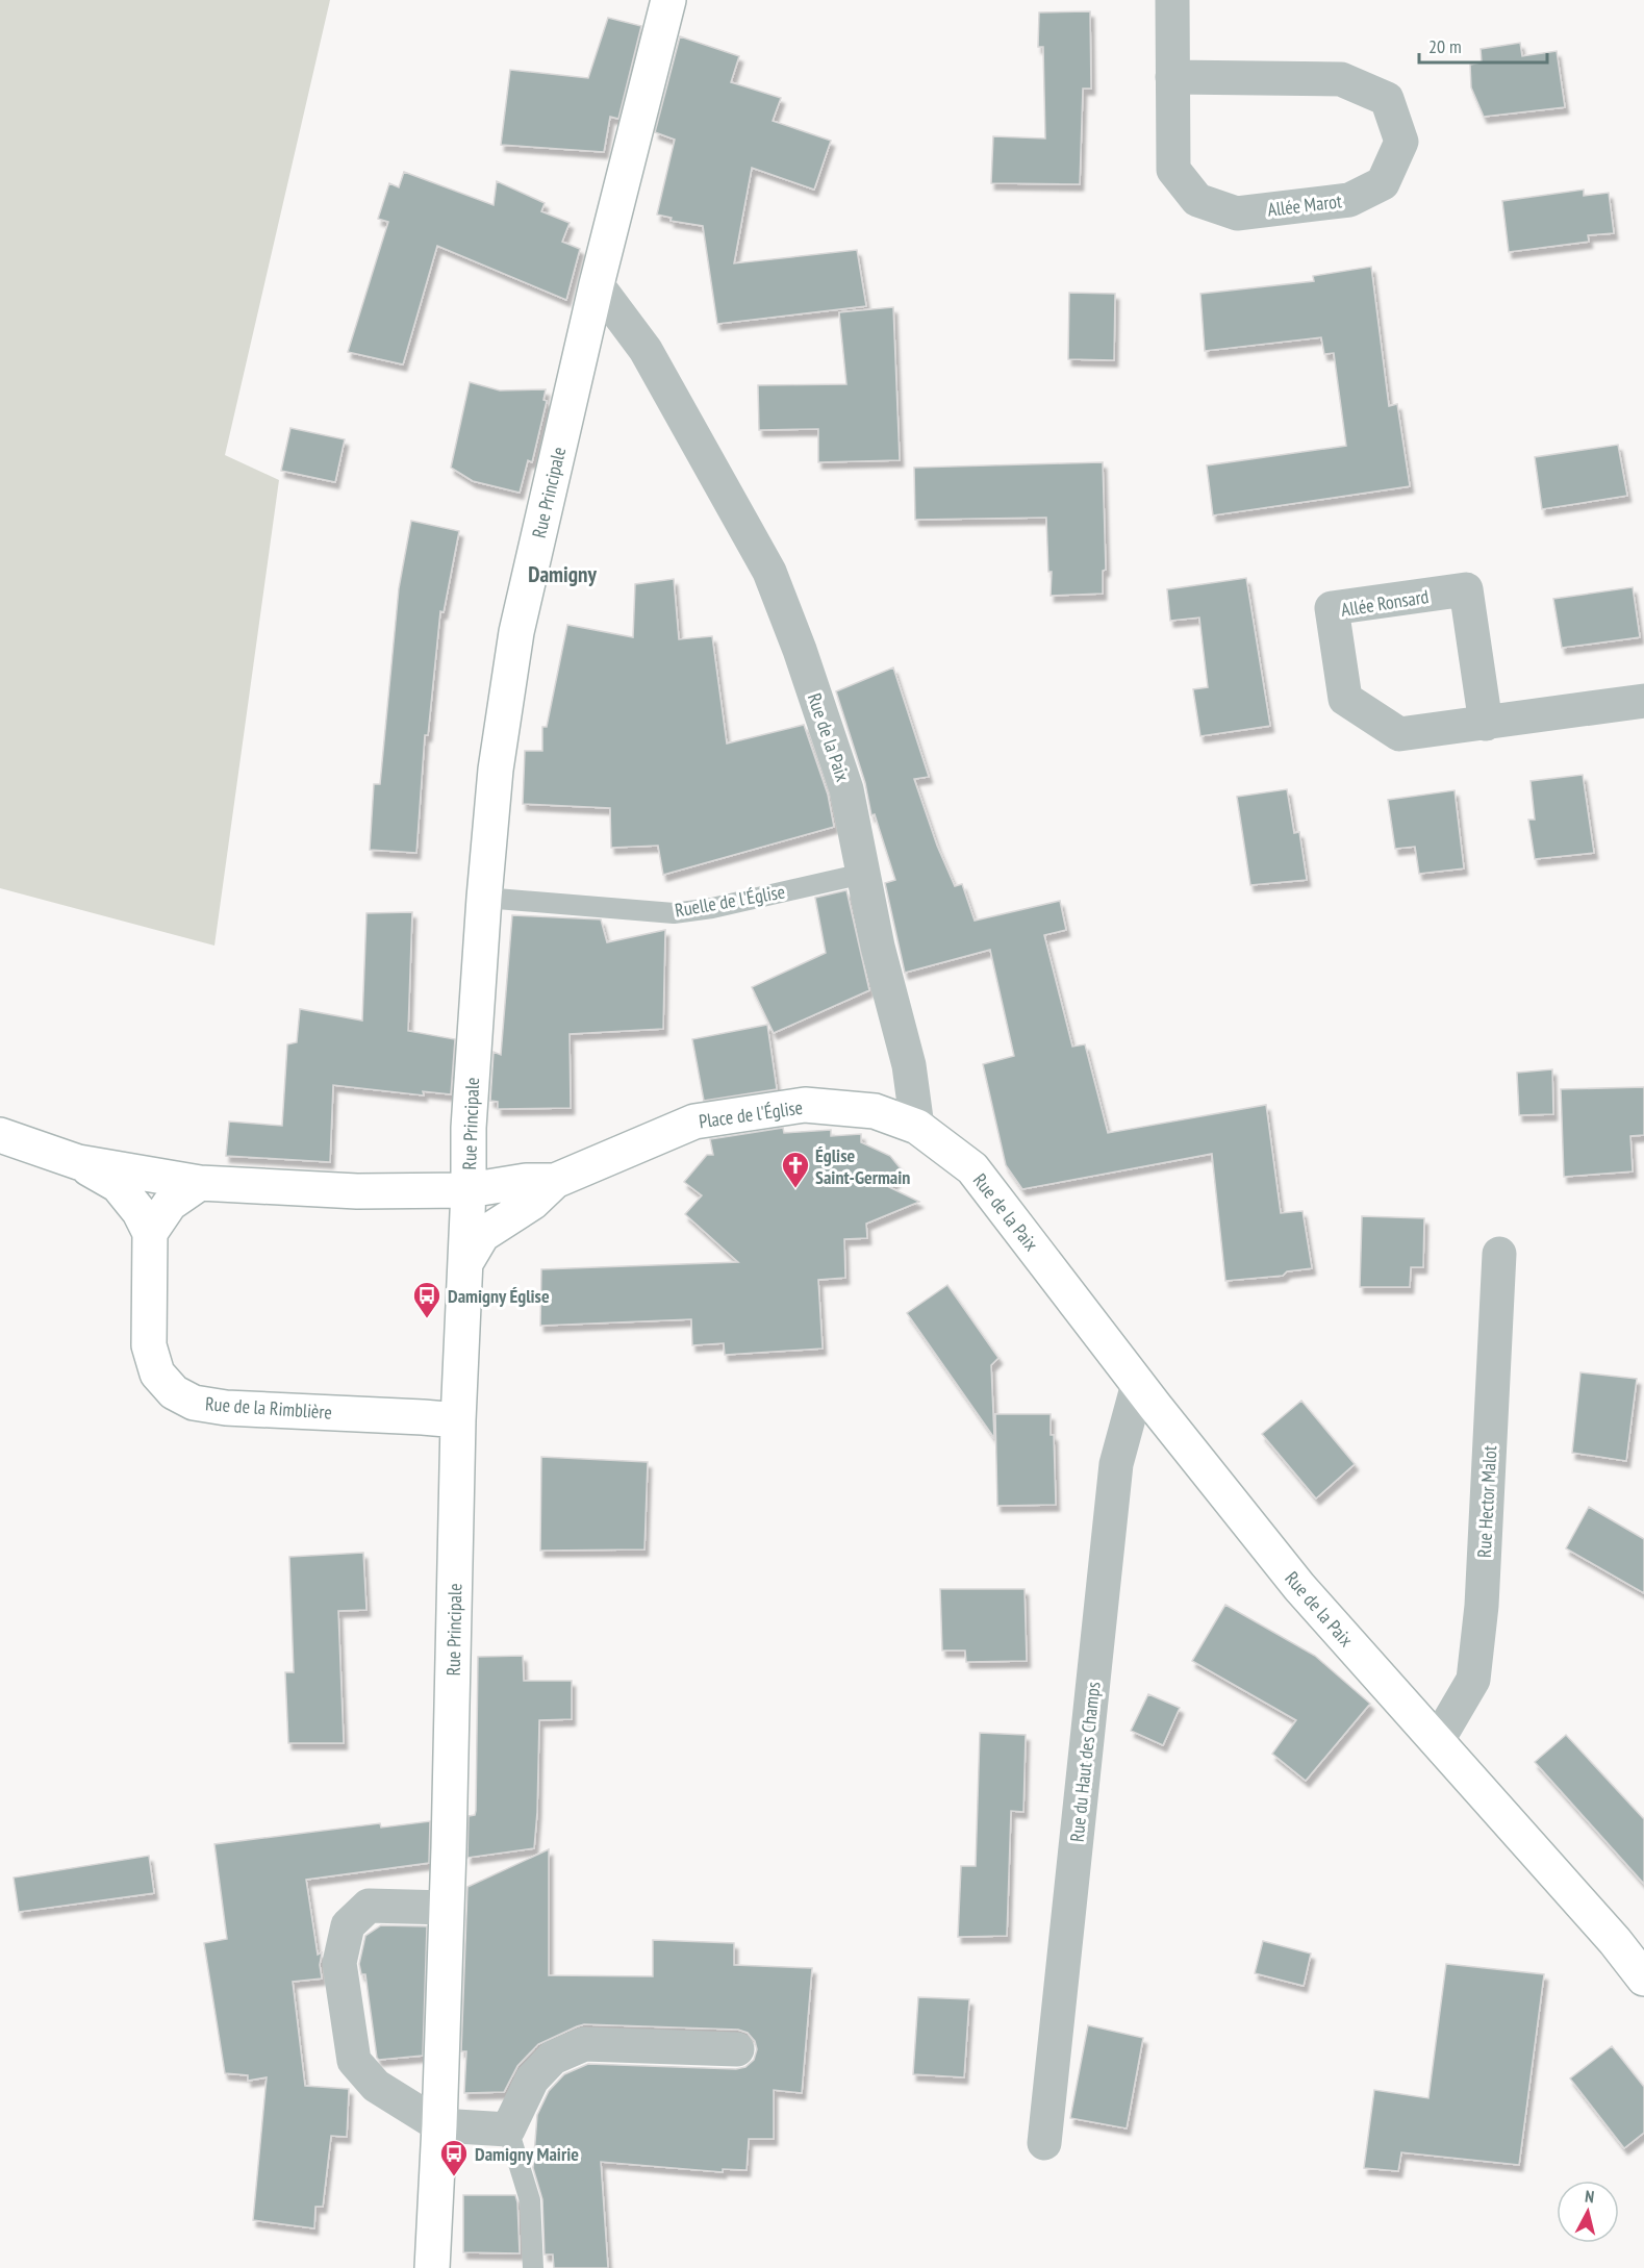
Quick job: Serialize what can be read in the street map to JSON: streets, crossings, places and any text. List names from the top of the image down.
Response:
{
  "streets": {
    "street": [
      "Allée Marot",
      "Rue Principale",
      "Allée Ronsard",
      "Rue de la Paix",
      "Place de l'Église",
      "Rue de la Rimblière",
      "Rue Hector Malot",
      "Rue du Haut des Champs"
    ],
    "lane": ["Ruelle de l'Église"]
  },
  "crossings": [
    ["Rue Principale", "Rue de la Paix"],
    ["Rue Principale", "Ruelle de l'Église"],
    ["Rue Principale", "Place de l'Église"],
    ["Rue Principale", "Rue de la Rimblière"],
    ["Rue de la Paix", "Ruelle de l'Église"],
    ["Rue de la Paix", "Place de l'Église"],
    ["Rue de la Paix", "Rue Hector Malot"],
    ["Rue de la Paix", "Rue du Haut des Champs"],
    ["Place de l'Église", "Rue de la Rimblière"]
  ],
  "districts": ["Damigny"],
  "places": {
    "church": ["Église Saint-Germain"],
    "bus stop": ["Damigny Église", "Damigny Mairie"]
  },
  "scale_bar": "20 m",
  "north": "top"
}
